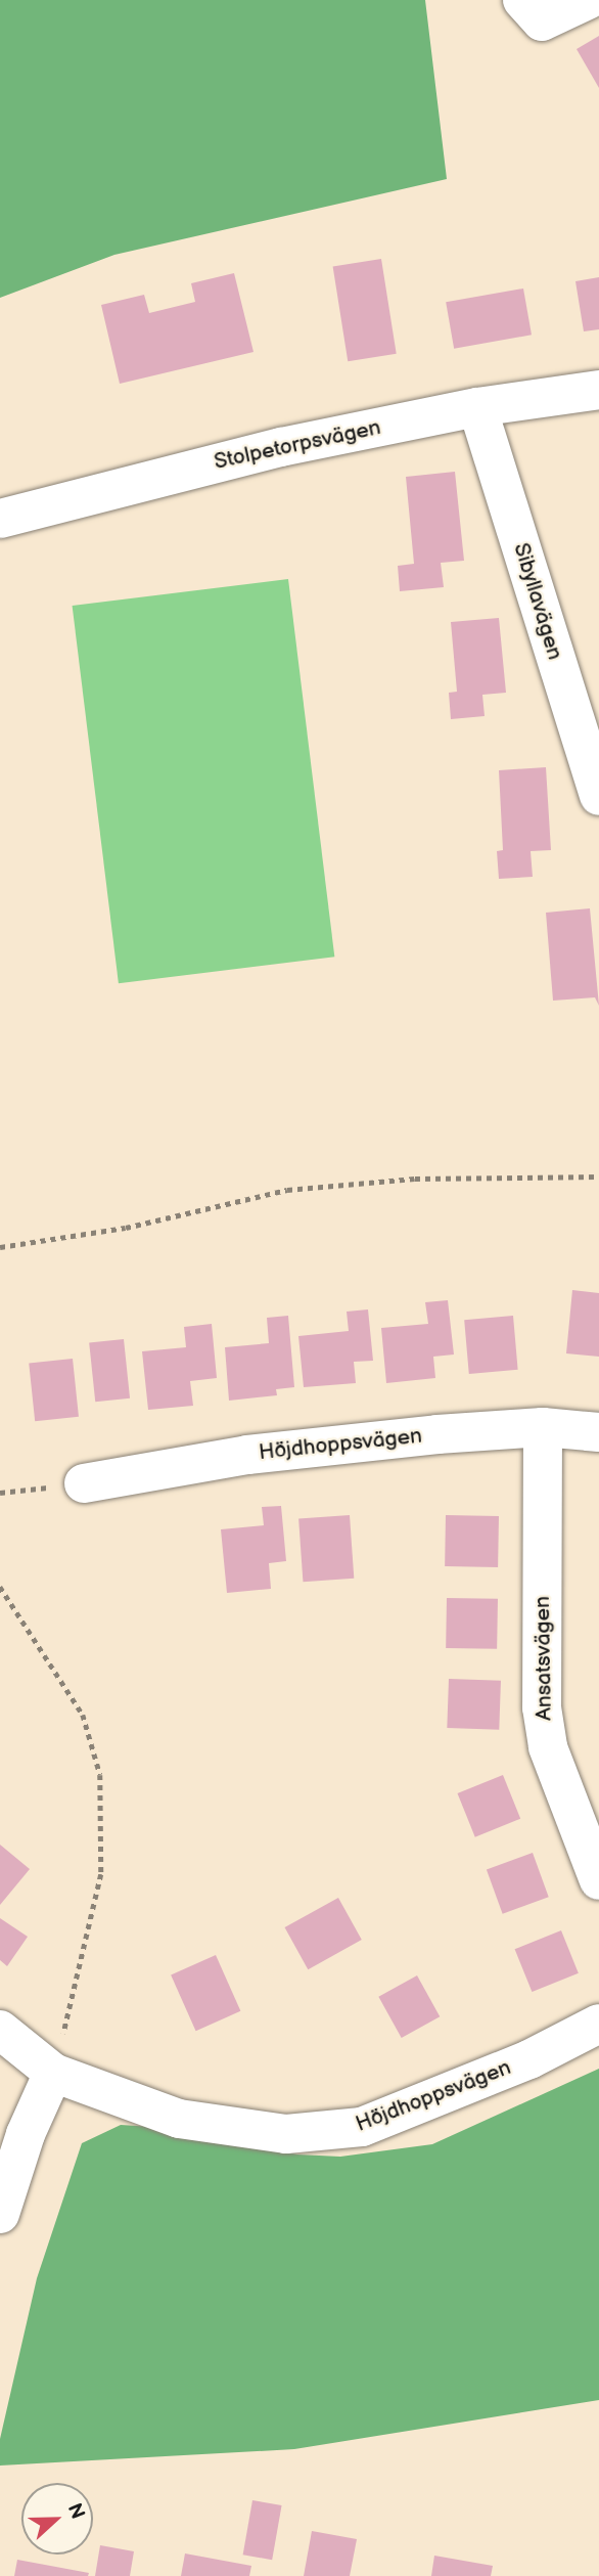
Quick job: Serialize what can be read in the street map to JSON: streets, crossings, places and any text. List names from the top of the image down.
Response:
{
  "streets": {
    "street": [
      "Stolpetorpsvägen",
      "Sibyllavägen",
      "Höjdhoppsvägen",
      "Ansatsvägen"
    ]
  },
  "crossings": [
    ["Stolpetorpsvägen", "Sibyllavägen"],
    ["Höjdhoppsvägen", "Ansatsvägen"]
  ],
  "north": "right"
}
